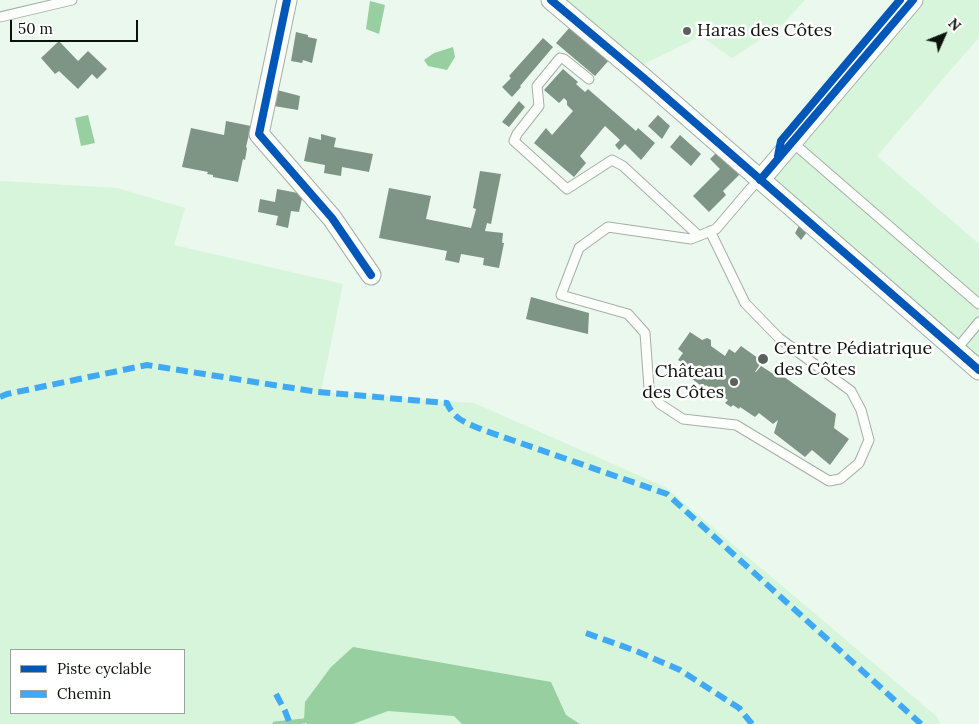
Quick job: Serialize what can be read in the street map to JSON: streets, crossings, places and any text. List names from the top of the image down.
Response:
{
  "places": ["Haras des Côtes", "Centre Pédiatrique des Côtes", "Château des Côtes"],
  "legend": ["Piste cyclable", "Chemin"],
  "scale_bar": "50 m",
  "north": "top right"
}
